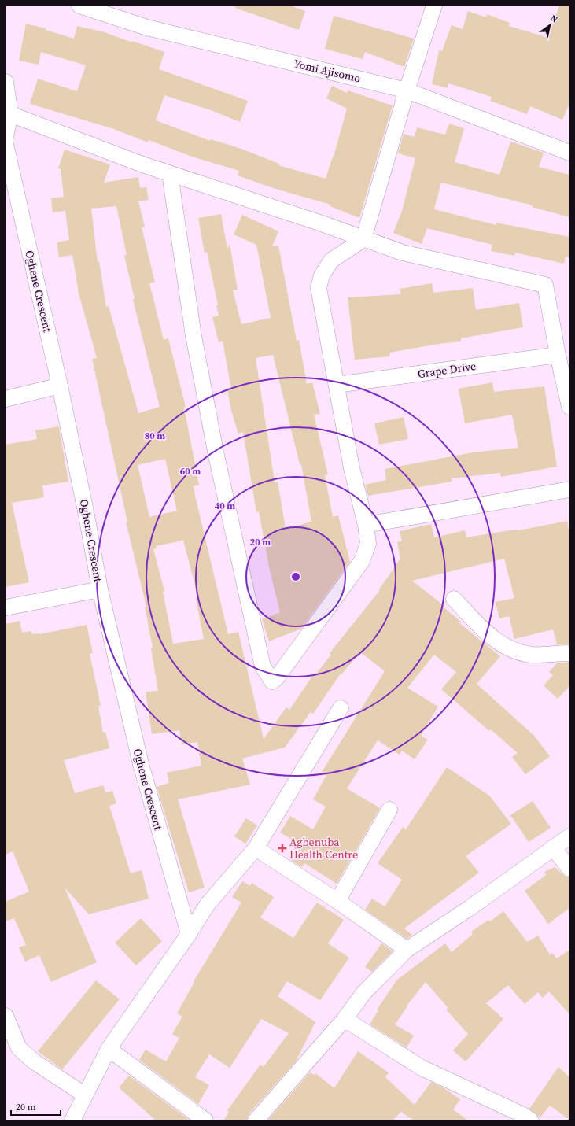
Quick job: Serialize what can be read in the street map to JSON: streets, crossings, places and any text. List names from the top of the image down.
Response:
{
  "streets": {
    "street": ["Yomi Ajisomo", "Oghene Crescent", "Grape Drive"]
  },
  "places": {
    "health": ["Agbenuba Health Centre"]
  },
  "scale_bar": "20 m",
  "north": "top right",
  "rings": [
    "80 m",
    "60 m",
    "40 m",
    "20 m"
  ]
}
